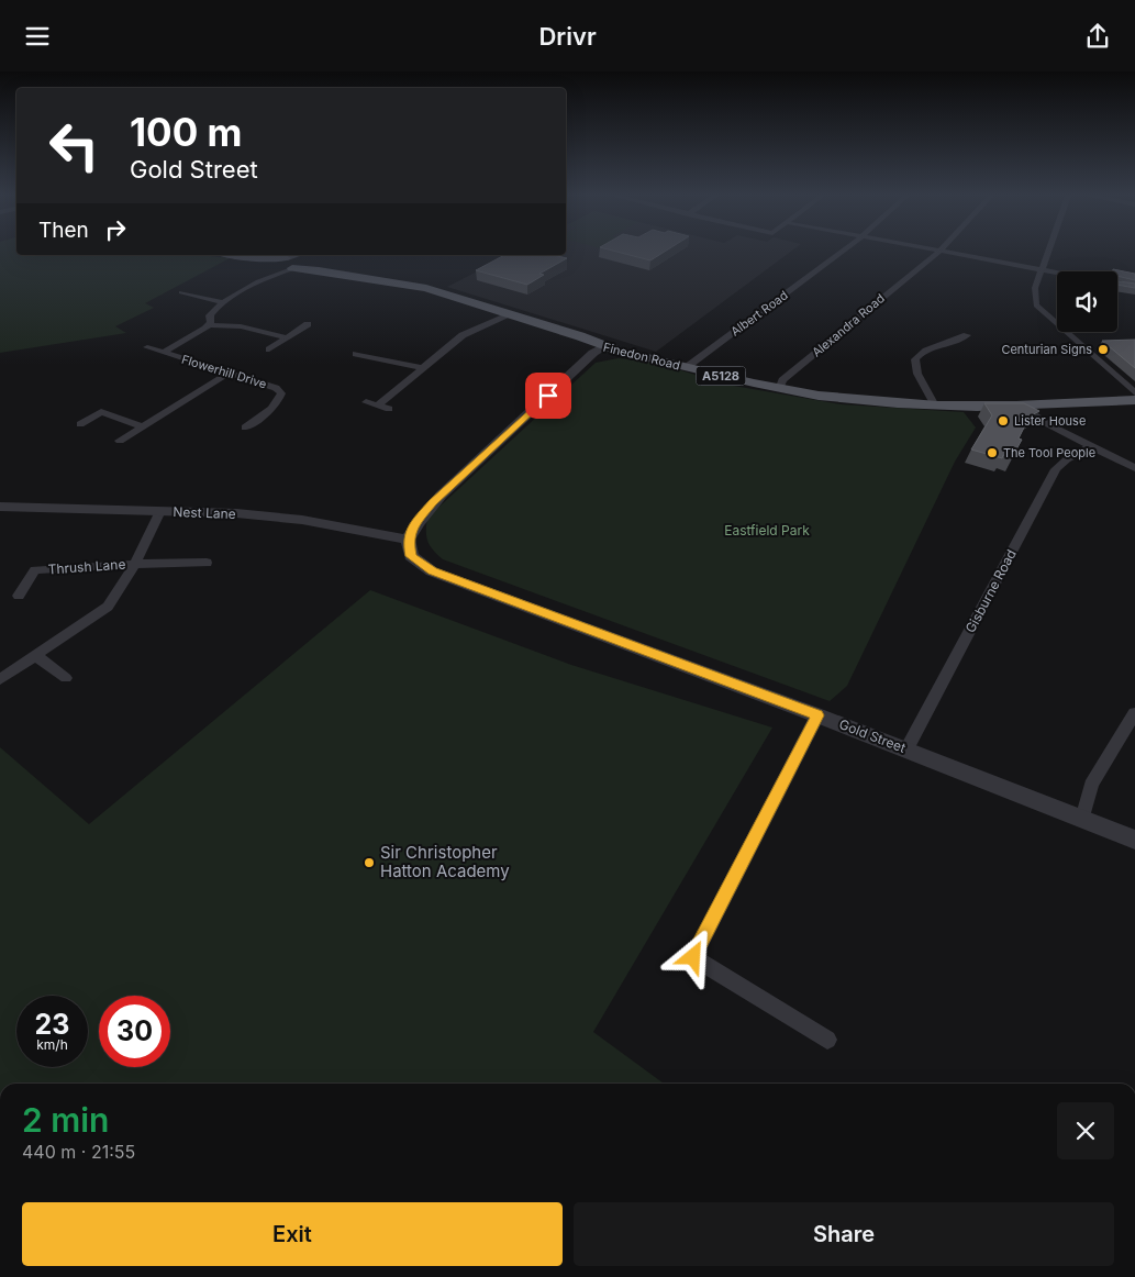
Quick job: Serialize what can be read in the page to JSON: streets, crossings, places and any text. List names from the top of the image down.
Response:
{
  "streets": {
    "main road": ["Finedon Road", "A5128"],
    "street": [
      "Albert Road",
      "Alexandra Road",
      "Flowerhill Drive",
      "Nest Lane",
      "Thrush Lane",
      "Gisburne Road",
      "Gold Street"
    ]
  },
  "crossings": [
    ["Albert Road", "Finedon Road"],
    ["Alexandra Road", "Finedon Road"],
    ["Nest Lane", "Thrush Lane"],
    ["Nest Lane", "Gold Street"],
    ["Gisburne Road", "Gold Street"]
  ],
  "parks": ["Eastfield Park"],
  "places": [
    "Centurian Signs",
    "Lister House",
    "The Tool People",
    "Sir Christopher Hatton Academy"
  ],
  "page": {
    "header": "Drivr",
    "turn": ["100 m", "Gold Street"],
    "then": "Then",
    "speed": "23 km/h",
    "limit": "30",
    "heading": ["2 min", "440 m · 21:55"],
    "buttons": ["Exit", "Share"]
  }
}
